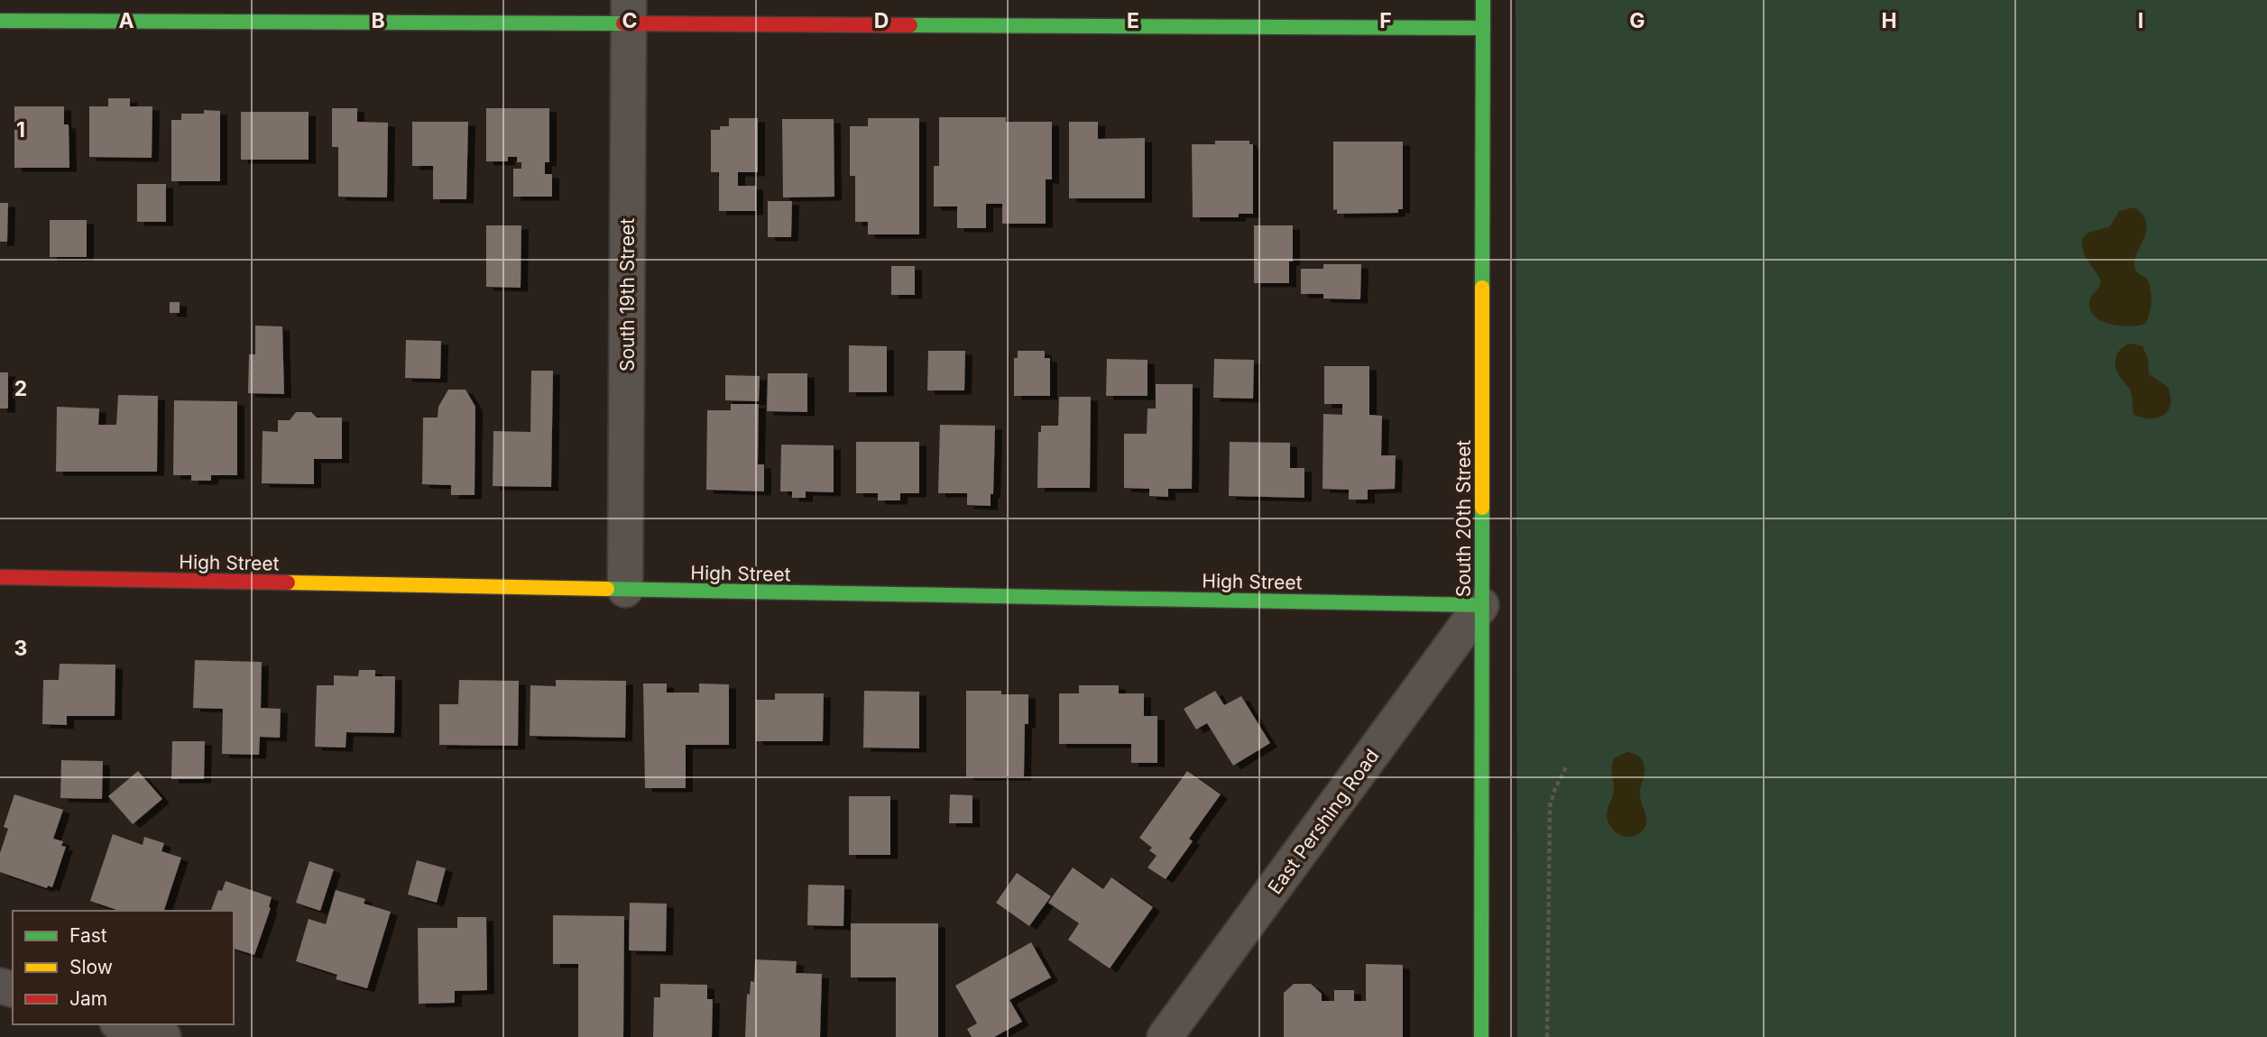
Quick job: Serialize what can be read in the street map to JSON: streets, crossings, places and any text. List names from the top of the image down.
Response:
{
  "streets": {
    "street": [
      "South 19th Street",
      "South 20th Street",
      "High Street",
      "East Pershing Road"
    ]
  },
  "crossings": [
    ["South 19th Street", "High Street"],
    ["South 20th Street", "High Street"],
    ["South 20th Street", "East Pershing Road"],
    ["High Street", "East Pershing Road"]
  ],
  "legend": ["Fast", "Slow", "Jam"],
  "grid": {
    "columns": [
      "A",
      "B",
      "C",
      "D",
      "E",
      "F",
      "G",
      "H",
      "I"
    ],
    "rows": ["1", "2", "3"]
  }
}
